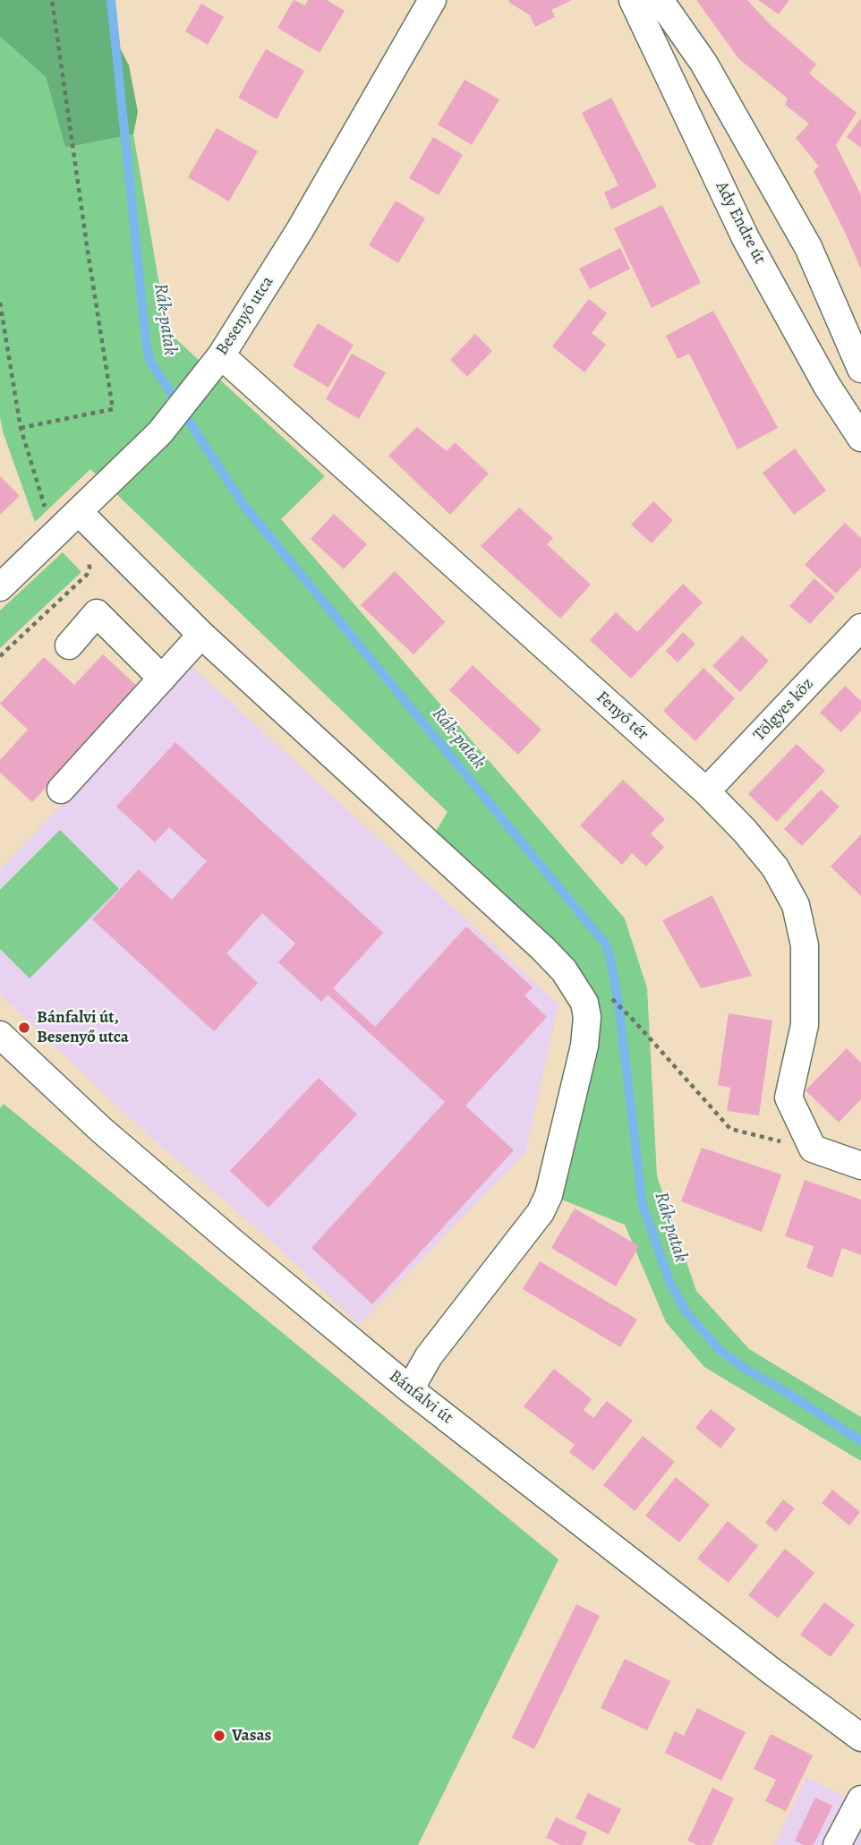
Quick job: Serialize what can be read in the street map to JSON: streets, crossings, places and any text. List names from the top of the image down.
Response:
{
  "streets": {
    "street": [
      "Ady Endre út",
      "Besenyő utca",
      "Tölgyes köz",
      "Fenyő tér",
      "Bánfalvi út"
    ]
  },
  "crossings": [
    ["Besenyő utca", "Fenyő tér"],
    ["Tölgyes köz", "Fenyő tér"]
  ],
  "water": ["Rák-patak"],
  "places": ["Bánfalvi út, Besenyő utca", "Vasas"]
}
